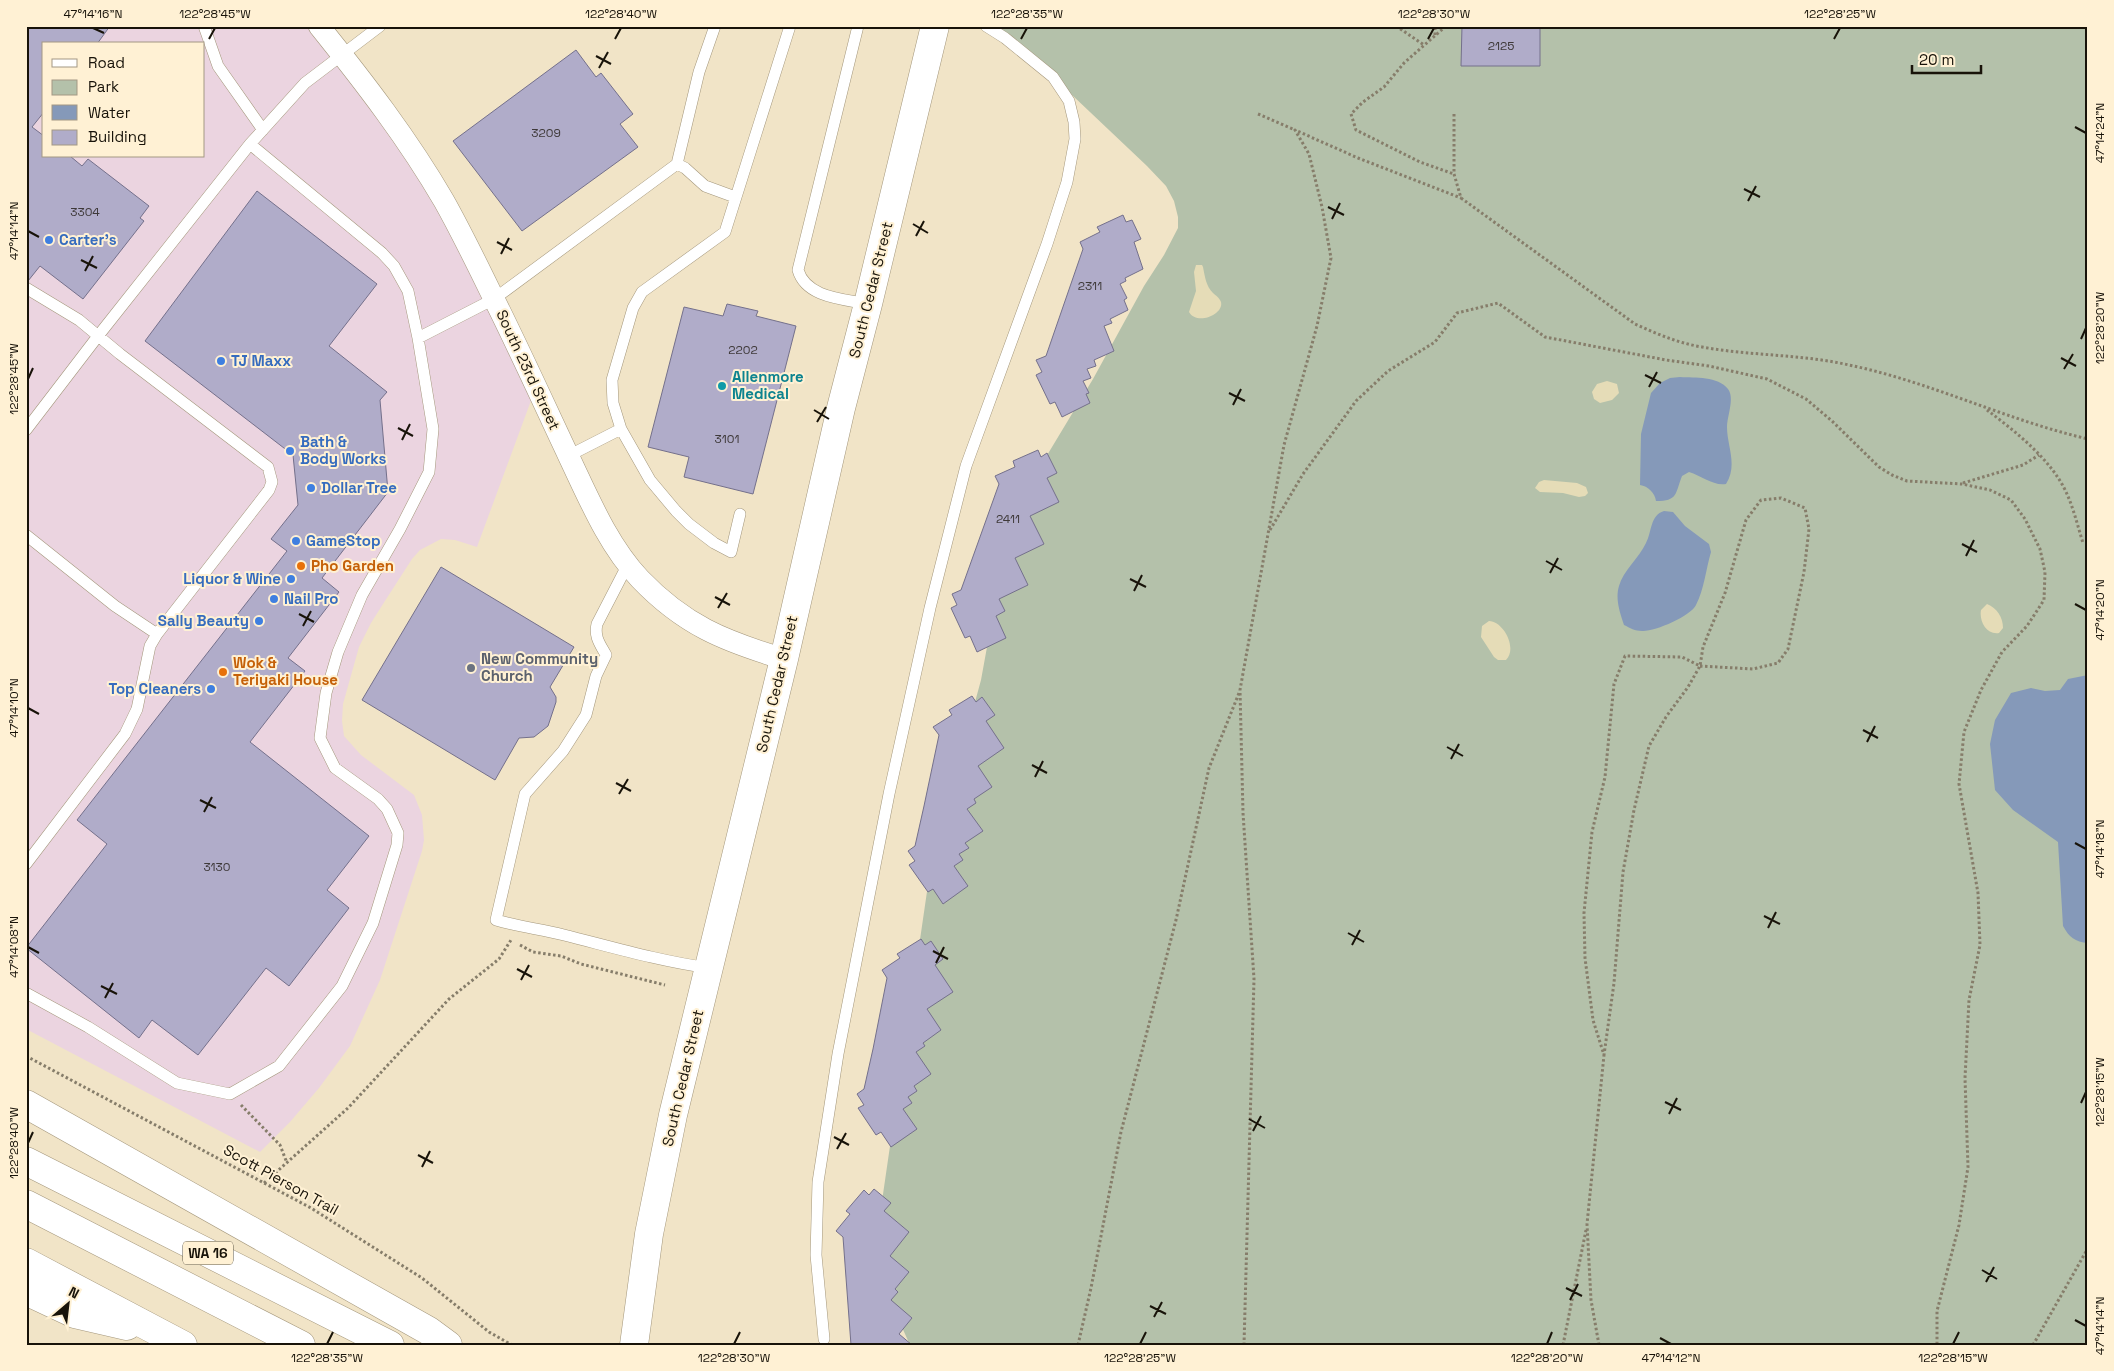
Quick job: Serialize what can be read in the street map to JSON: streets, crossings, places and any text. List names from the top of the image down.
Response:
{
  "streets": {
    "main road": ["South Cedar Street", "WA 16"],
    "street": ["South 23rd Street"],
    "path": ["Scott Pierson Trail"]
  },
  "crossings": [
    ["South Cedar Street", "South 23rd Street"]
  ],
  "places": [
    "Carter's",
    "TJ Maxx",
    "Allenmore Medical",
    "Bath & Body Works",
    "Dollar Tree",
    "GameStop",
    "Pho Garden",
    "Liquor & Wine",
    "Nail Pro",
    "Sally Beauty",
    "New Community Church",
    "Wok & Teriyaki House",
    "Top Cleaners"
  ],
  "house_numbers": [
    "2125",
    "3209",
    "3304",
    "2311",
    "2202",
    "3101",
    "2411",
    "3130"
  ],
  "legend": [
    "Road",
    "Park",
    "Water",
    "Building"
  ],
  "scale_bar": "20 m",
  "north": "top right",
  "coordinates": [
    "47°14'16\"N",
    "122°28'45\"W",
    "122°28'40\"W",
    "122°28'35\"W",
    "122°28'30\"W",
    "122°28'25\"W",
    "47°14'24\"N",
    "47°14'14\"N",
    "122°28'20\"W",
    "47°14'20\"N",
    "47°14'10\"N",
    "47°14'18\"N",
    "47°14'08\"N",
    "122°28'15\"W",
    "47°14'12\"N"
  ]
}
